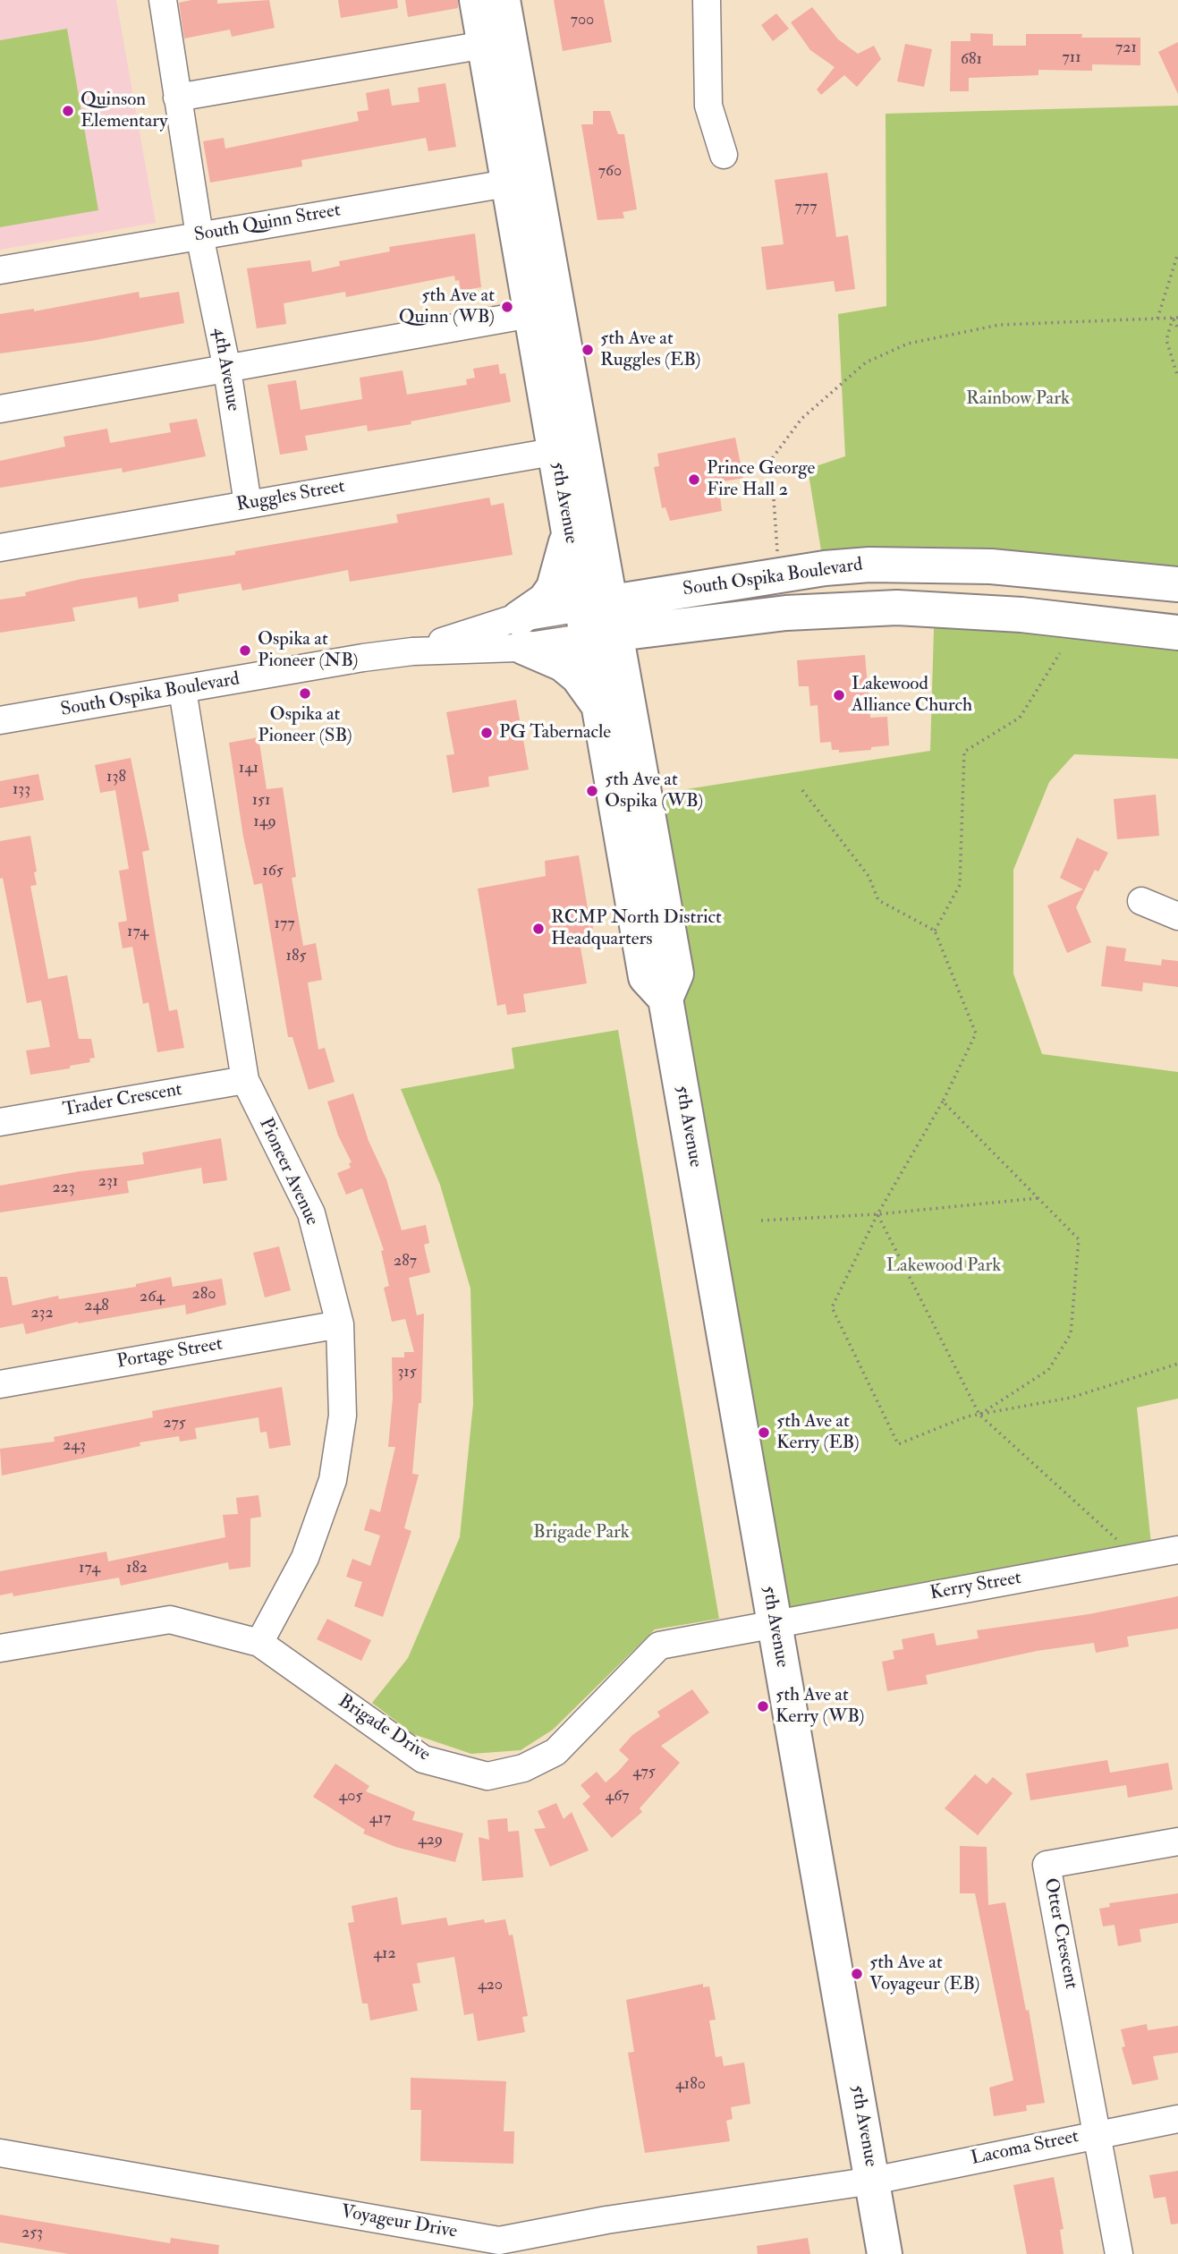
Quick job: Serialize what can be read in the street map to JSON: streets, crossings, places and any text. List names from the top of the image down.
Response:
{
  "streets": {
    "main road": ["5th Avenue", "South Ospika Boulevard"],
    "street": [
      "South Quinn Street",
      "4th Avenue",
      "Ruggles Street",
      "Trader Crescent",
      "Pioneer Avenue",
      "Portage Street",
      "Kerry Street",
      "Brigade Drive",
      "Otter Crescent",
      "Lacoma Street",
      "Voyageur Drive"
    ]
  },
  "crossings": [
    ["South Quinn Street", "4th Avenue"],
    ["South Quinn Street", "5th Avenue"],
    ["4th Avenue", "Ruggles Street"],
    ["Ruggles Street", "5th Avenue"],
    ["5th Avenue", "South Ospika Boulevard"],
    ["5th Avenue", "Kerry Street"],
    ["5th Avenue", "Brigade Drive"],
    ["5th Avenue", "Lacoma Street"],
    ["5th Avenue", "Voyageur Drive"],
    ["South Ospika Boulevard", "Pioneer Avenue"],
    ["Trader Crescent", "Pioneer Avenue"],
    ["Pioneer Avenue", "Portage Street"],
    ["Pioneer Avenue", "Brigade Drive"],
    ["Kerry Street", "Brigade Drive"],
    ["Otter Crescent", "Lacoma Street"],
    ["Lacoma Street", "Voyageur Drive"]
  ],
  "parks": ["Rainbow Park", "Lakewood Park", "Brigade Park"],
  "places": [
    "Quinson Elementary",
    "5th Ave at Quinn (WB)",
    "5th Ave at Ruggles (EB)",
    "Prince George Fire Hall 2",
    "Ospika at Pioneer (NB)",
    "Ospika at Pioneer (SB)",
    "Lakewood Alliance Church",
    "PG Tabernacle",
    "5th Ave at Ospika (WB)",
    "RCMP North District Headquarters",
    "5th Ave at Kerry (EB)",
    "5th Ave at Kerry (WB)",
    "5th Ave at Voyageur (EB)"
  ],
  "house_numbers": [
    "700",
    "721",
    "711",
    "681",
    "760",
    "777",
    "141",
    "138",
    "133",
    "151",
    "149",
    "165",
    "177",
    "174",
    "185",
    "231",
    "223",
    "287",
    "280",
    "264",
    "248",
    "232",
    "315",
    "275",
    "243",
    "174",
    "182",
    "475",
    "405",
    "467",
    "417",
    "429",
    "412",
    "420",
    "4180",
    "253"
  ]
}
